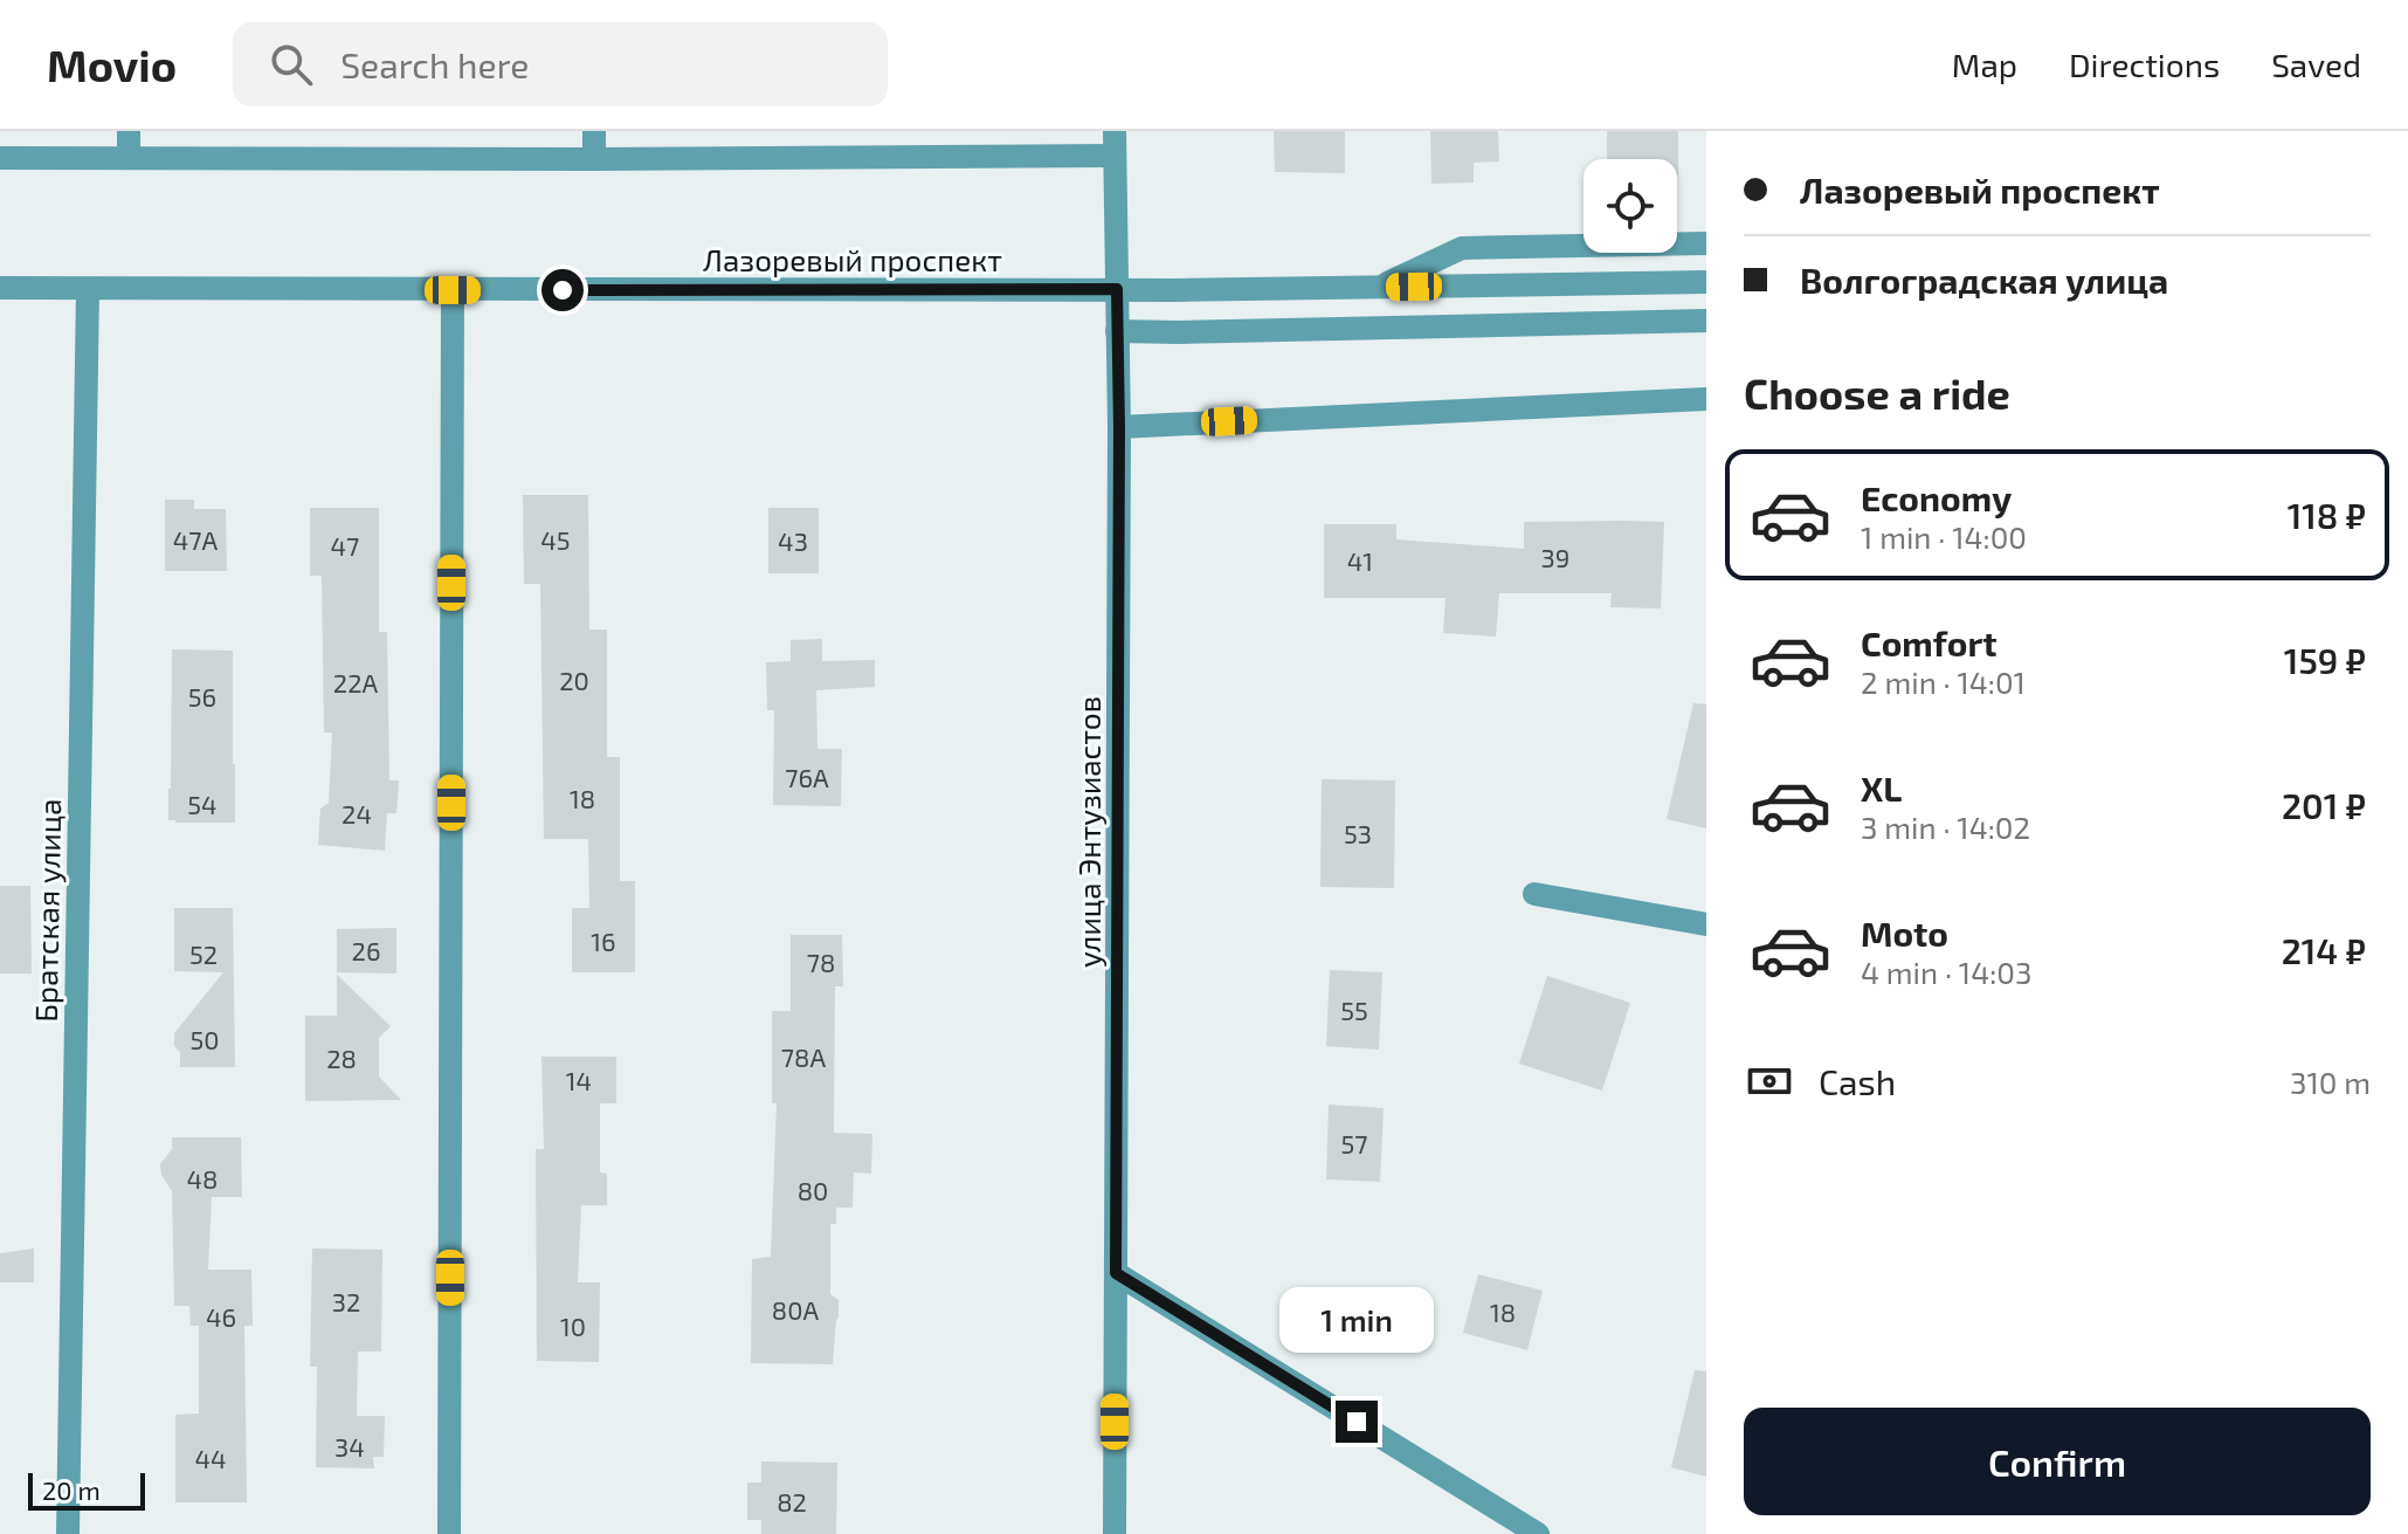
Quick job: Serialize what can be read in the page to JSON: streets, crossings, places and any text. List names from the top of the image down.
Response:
{
  "streets": {
    "street": ["Лазоревый проспект", "улица Энтузиастов", "Братская улица"]
  },
  "crossings": [
    ["Лазоревый проспект", "улица Энтузиастов"],
    ["Лазоревый проспект", "Братская улица"]
  ],
  "house_numbers": [
    "47А",
    "45",
    "43",
    "47",
    "39",
    "41",
    "20",
    "22А",
    "56",
    "76А",
    "18",
    "54",
    "24",
    "53",
    "16",
    "26",
    "52",
    "78",
    "55",
    "50",
    "78А",
    "28",
    "14",
    "57",
    "48",
    "80",
    "32",
    "80А",
    "18",
    "46",
    "10",
    "34",
    "44",
    "82"
  ],
  "scale_bar": "20 m",
  "page": {
    "header": "Movio",
    "search": "Search here",
    "nav": ["Map", "Directions", "Saved"],
    "banner": ["Лазоревый проспект", "Волгоградская улица"],
    "heading": "Choose a ride",
    "list": [
      {
        "name": "Economy",
        "note": "1 min · 14:00",
        "value": "118 ₽"
      },
      {
        "name": "Comfort",
        "note": "2 min · 14:01",
        "value": "159 ₽"
      },
      {
        "name": "XL",
        "note": "3 min · 14:02",
        "value": "201 ₽"
      },
      {
        "name": "Moto",
        "note": "4 min · 14:03",
        "value": "214 ₽"
      }
    ],
    "pay": ["Cash", "310 m"],
    "bubble": "1 min",
    "buttons": "Confirm",
    "scale": "20 m"
  }
}
